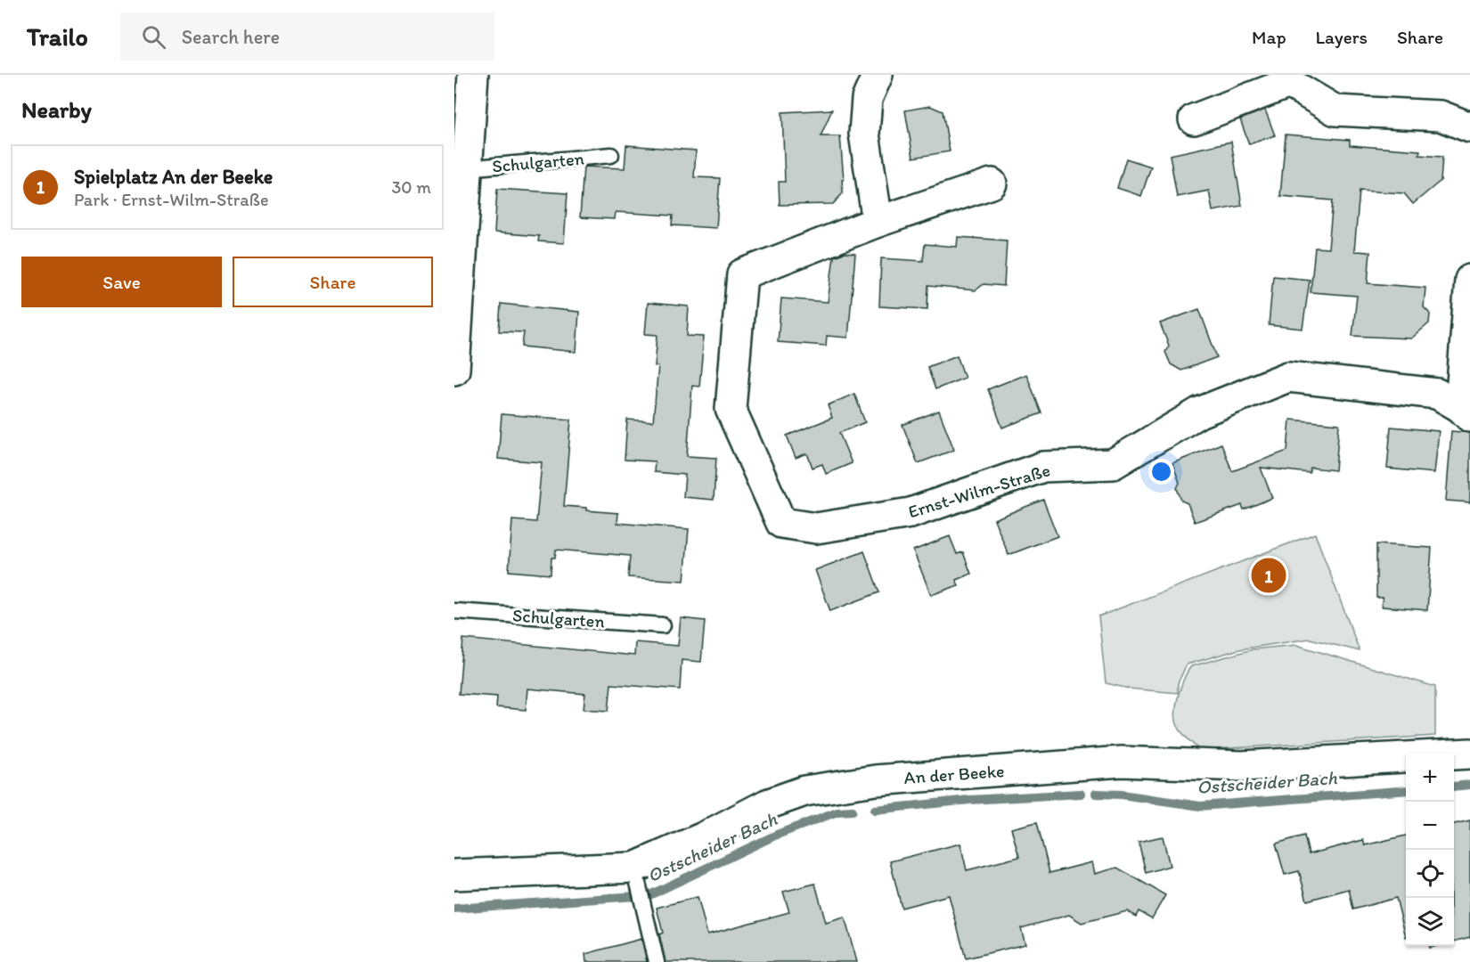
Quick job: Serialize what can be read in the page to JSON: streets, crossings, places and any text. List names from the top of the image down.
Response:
{
  "streets": {
    "street": ["Schulgarten", "Ernst-Wilm-Straße", "An der Beeke"]
  },
  "water": ["Ostscheider Bach"],
  "page": {
    "header": "Trailo",
    "search": "Search here",
    "nav": ["Map", "Layers", "Share"],
    "heading": "Nearby",
    "list": [
      {
        "mark": "1",
        "name": "Spielplatz An der Beeke",
        "note": "Park · Ernst-Wilm-Straße",
        "value": "30 m"
      }
    ],
    "buttons": ["Save", "Share"],
    "pins": "1",
    "map_buttons": ["+", "−"]
  }
}
